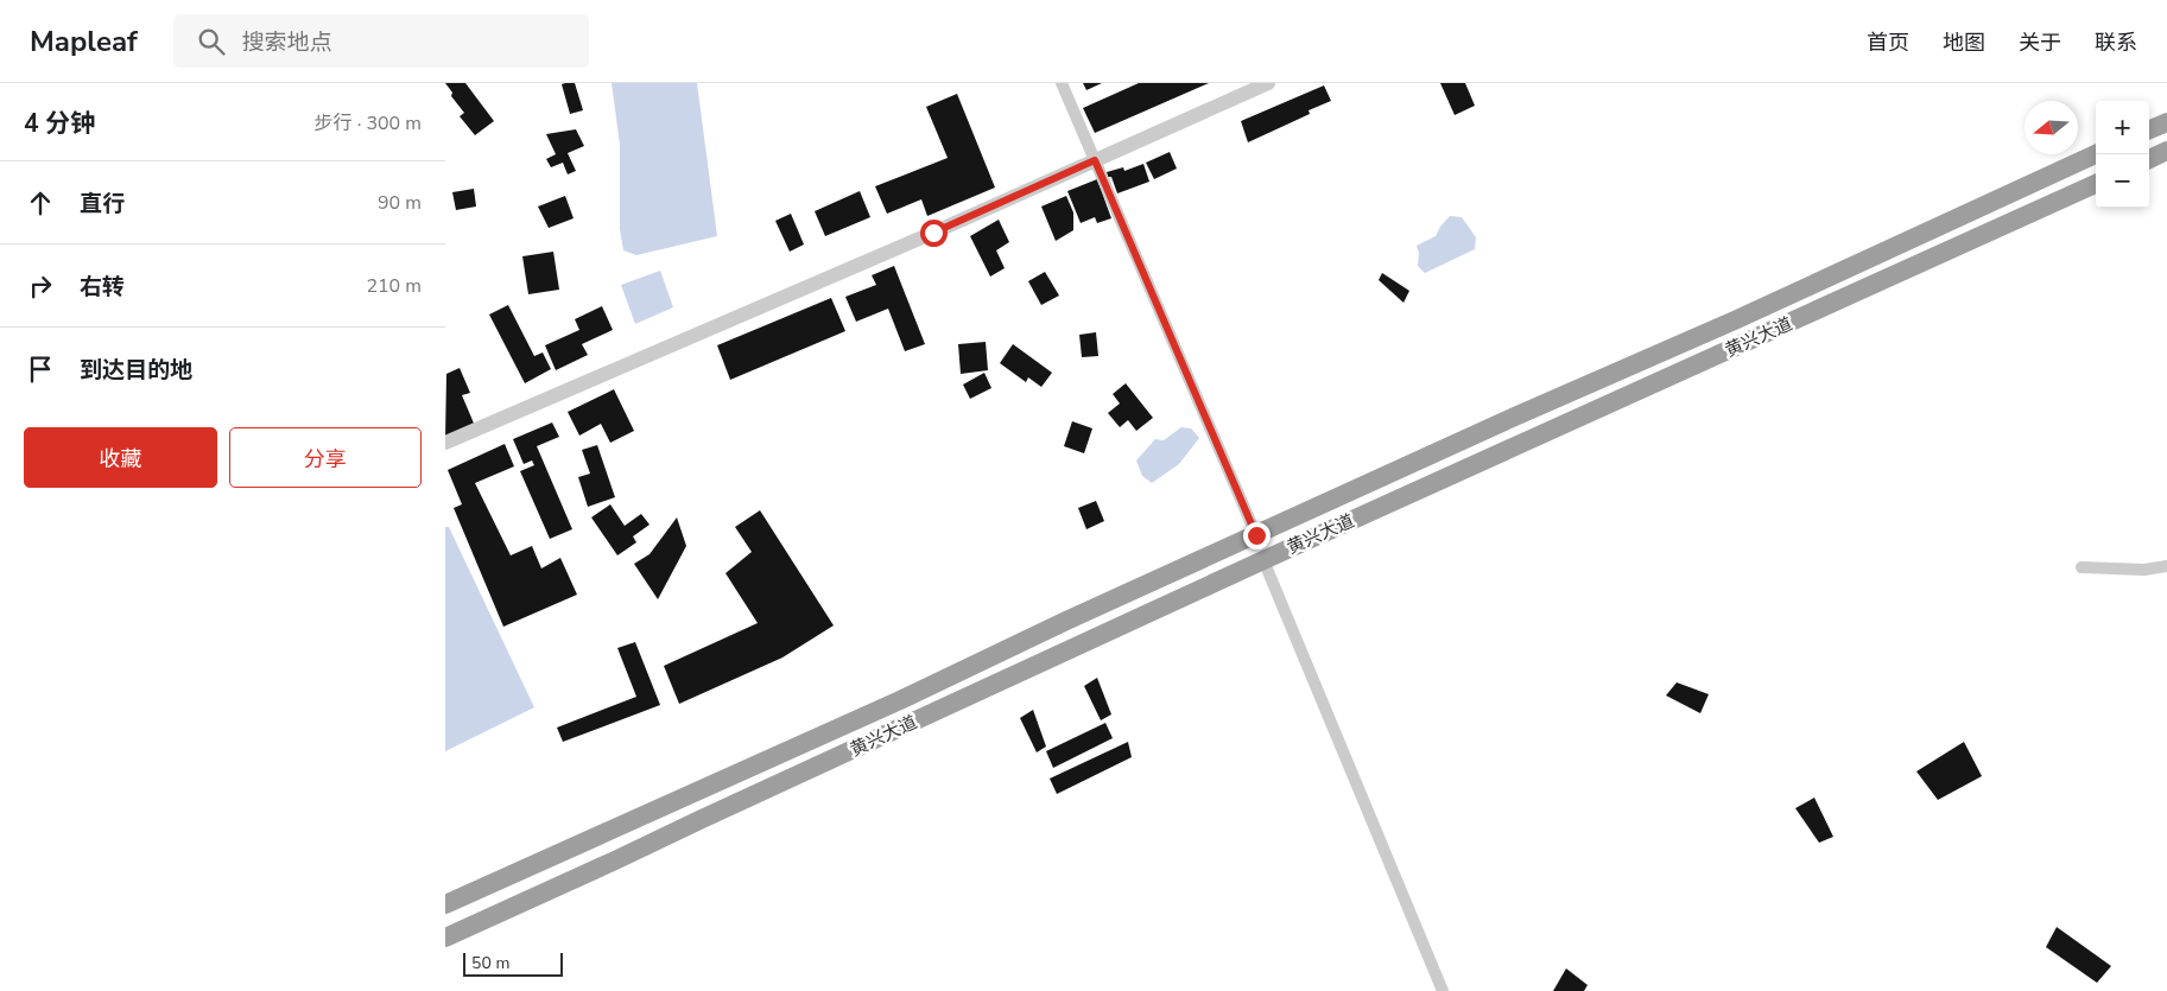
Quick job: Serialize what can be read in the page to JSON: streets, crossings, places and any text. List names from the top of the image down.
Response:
{
  "streets": {
    "highway": ["黄兴大道"]
  },
  "scale_bar": "50 m",
  "north": "left",
  "page": {
    "header": "Mapleaf",
    "search": "搜索地点",
    "nav": [
      "首页",
      "地图",
      "关于",
      "联系"
    ],
    "heading": ["4 分钟", "步行 · 300 m"],
    "map_buttons": ["+", "−"],
    "list": [
      ["直行", "90 m"],
      ["右转", "210 m"],
      "到达目的地"
    ],
    "buttons": ["收藏", "分享"],
    "scale": "50 m"
  }
}
